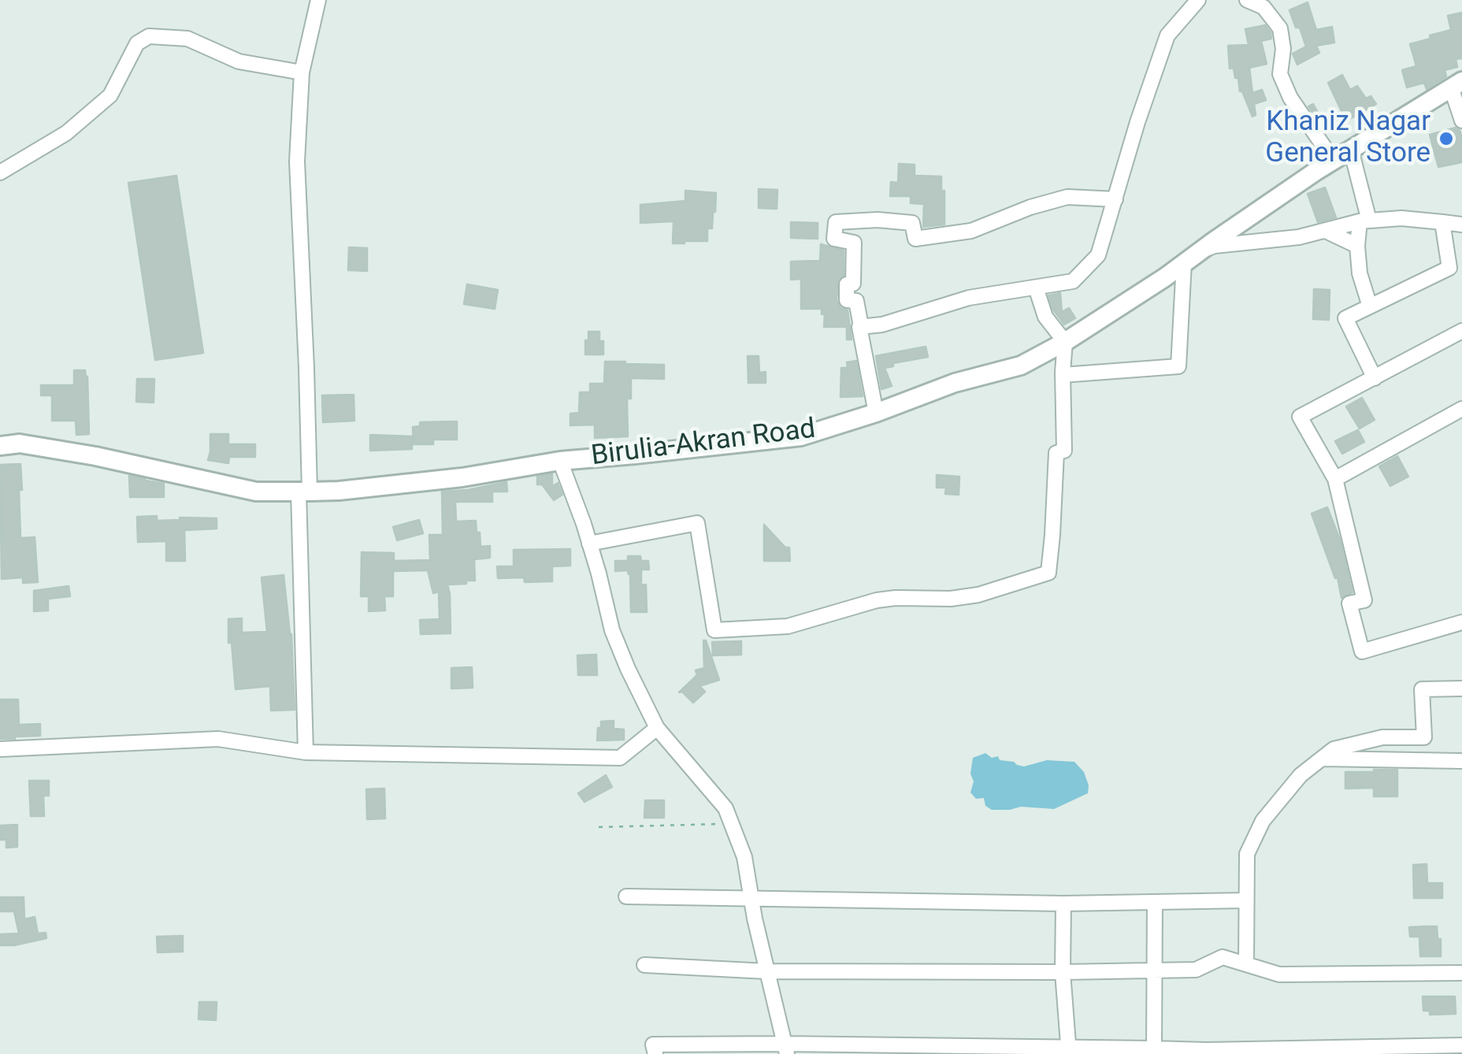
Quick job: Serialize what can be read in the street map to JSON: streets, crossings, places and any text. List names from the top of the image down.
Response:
{
  "streets": {
    "street": ["Birulia-Akran Road"]
  },
  "places": ["Khaniz Nagar General Store"]
}
